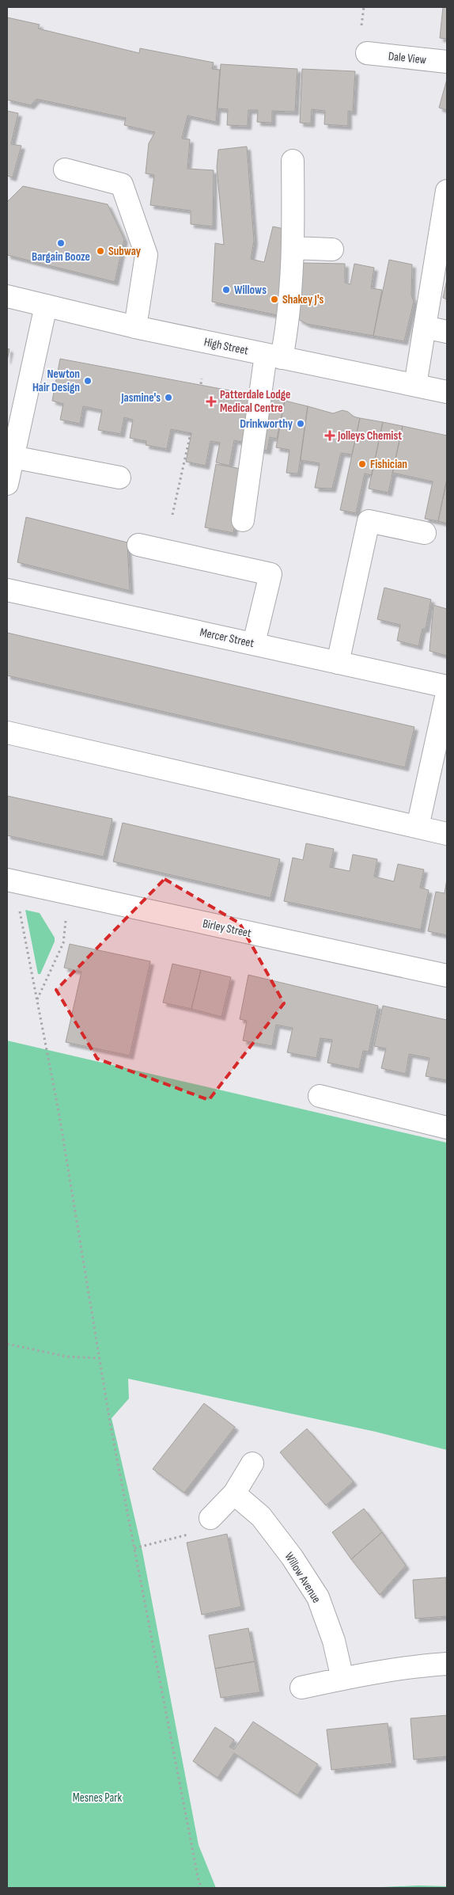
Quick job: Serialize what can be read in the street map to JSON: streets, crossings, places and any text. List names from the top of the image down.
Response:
{
  "streets": {
    "street": [
      "Dale View",
      "High Street",
      "Mercer Street",
      "Birley Street",
      "Willow Avenue"
    ]
  },
  "parks": ["Mesnes Park"],
  "places": {
    "other": [
      "Bargain Booze",
      "Subway",
      "Willows",
      "Shakey J's",
      "Newton Hair Design",
      "Jasmine's",
      "Drinkworthy",
      "Fishician"
    ],
    "health": ["Patterdale Lodge Medical Centre", "Jolleys Chemist"]
  }
}
